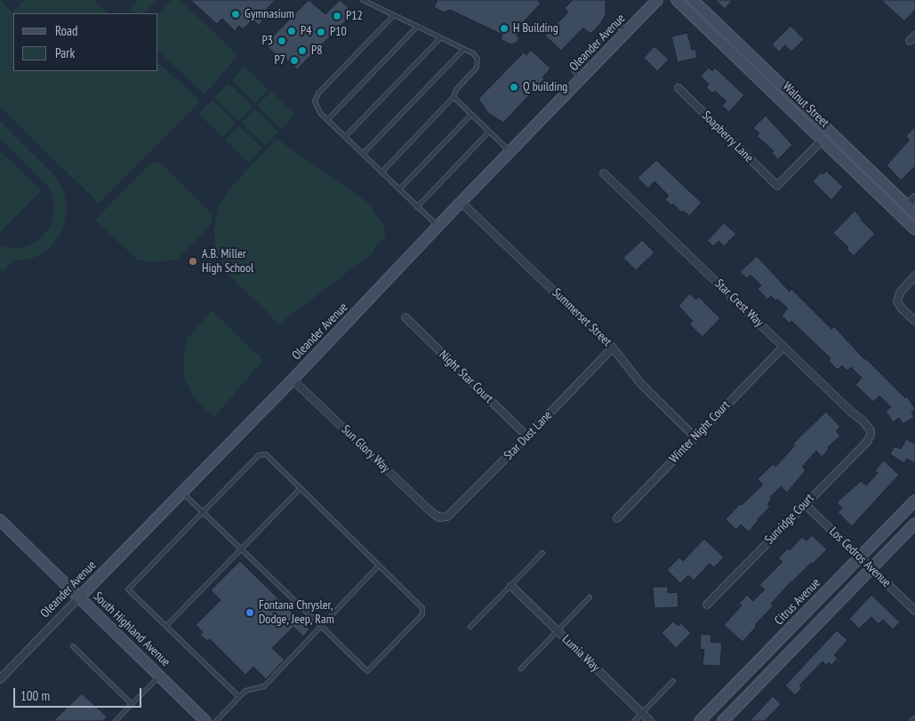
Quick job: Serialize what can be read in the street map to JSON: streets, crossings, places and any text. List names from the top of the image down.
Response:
{
  "streets": {
    "street": [
      "Oleander Avenue",
      "Walnut Street",
      "Soapberry Lane",
      "Star Crest Way",
      "Summerset Street",
      "Night Star Court",
      "Winter Night Court",
      "Star Dust Lane",
      "Sun Glory Way",
      "Sunridge Court",
      "Los Cedros Avenue",
      "Citrus Avenue",
      "South Highland Avenue",
      "Lumia Way"
    ]
  },
  "crossings": [
    ["Oleander Avenue", "Summerset Street"],
    ["Oleander Avenue", "Sun Glory Way"],
    ["Oleander Avenue", "South Highland Avenue"],
    ["Walnut Street", "Soapberry Lane"],
    ["Star Crest Way", "Winter Night Court"],
    ["Star Crest Way", "Sunridge Court"],
    ["Summerset Street", "Winter Night Court"],
    ["Summerset Street", "Star Dust Lane"],
    ["Night Star Court", "Star Dust Lane"],
    ["Star Dust Lane", "Sun Glory Way"],
    ["Sunridge Court", "Los Cedros Avenue"],
    ["Los Cedros Avenue", "Citrus Avenue"]
  ],
  "places": [
    "Gymnasium",
    "P12",
    "H Building",
    "P4",
    "P10",
    "P3",
    "P8",
    "P7",
    "Q building",
    "A.B. Miller High School",
    "Fontana Chrysler, Dodge, Jeep, Ram"
  ],
  "legend": ["Road", "Park"],
  "scale_bar": "100 m"
}
